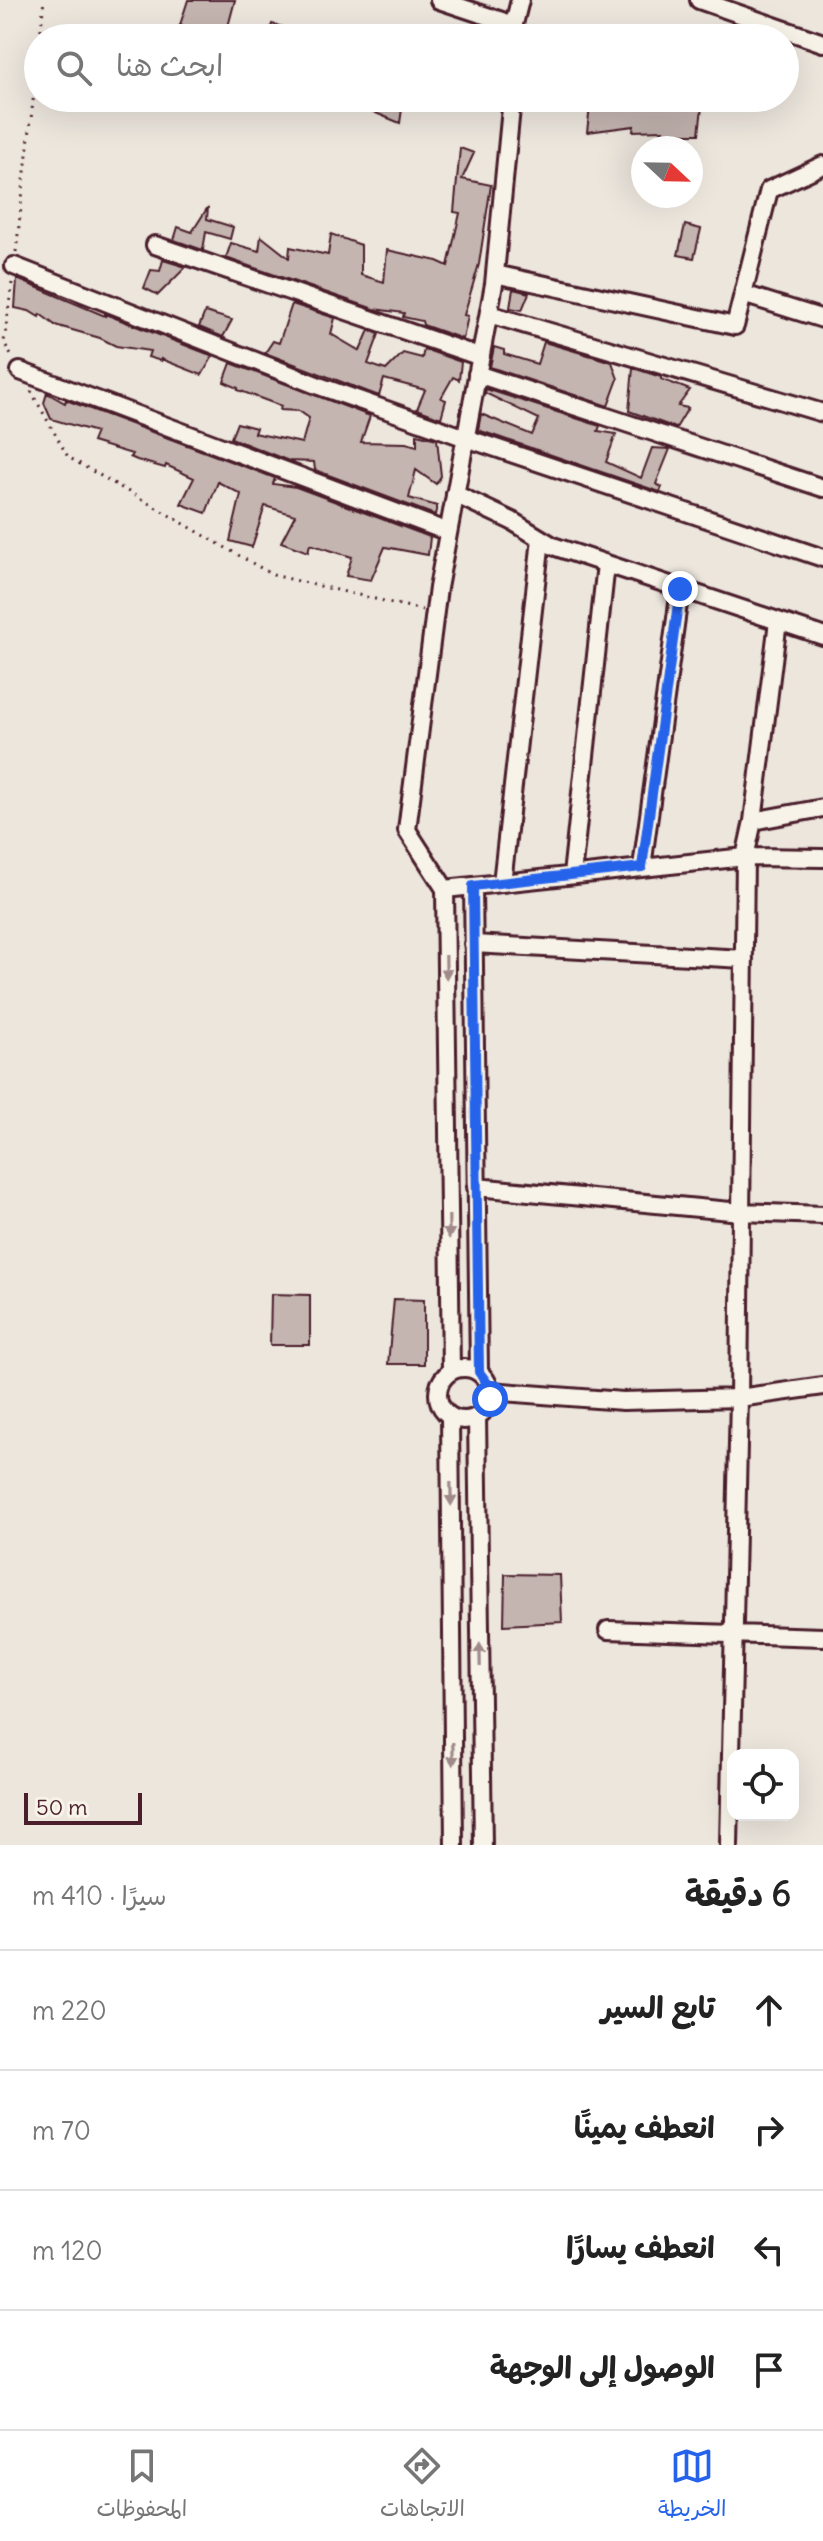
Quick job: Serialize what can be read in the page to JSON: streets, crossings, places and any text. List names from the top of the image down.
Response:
{
  "scale_bar": "50 m",
  "north": "right",
  "page": {
    "search": "ابحث هنا",
    "scale": "50 m",
    "heading": ["6 دقيقة", "سيرًا · 410 m"],
    "list": [
      ["تابع السير", "220 m"],
      ["انعطف يمينًا", "70 m"],
      ["انعطف يسارًا", "120 m"],
      "الوصول إلى الوجهة"
    ],
    "nav": ["الخريطة", "الاتجاهات", "المحفوظات"]
  }
}
